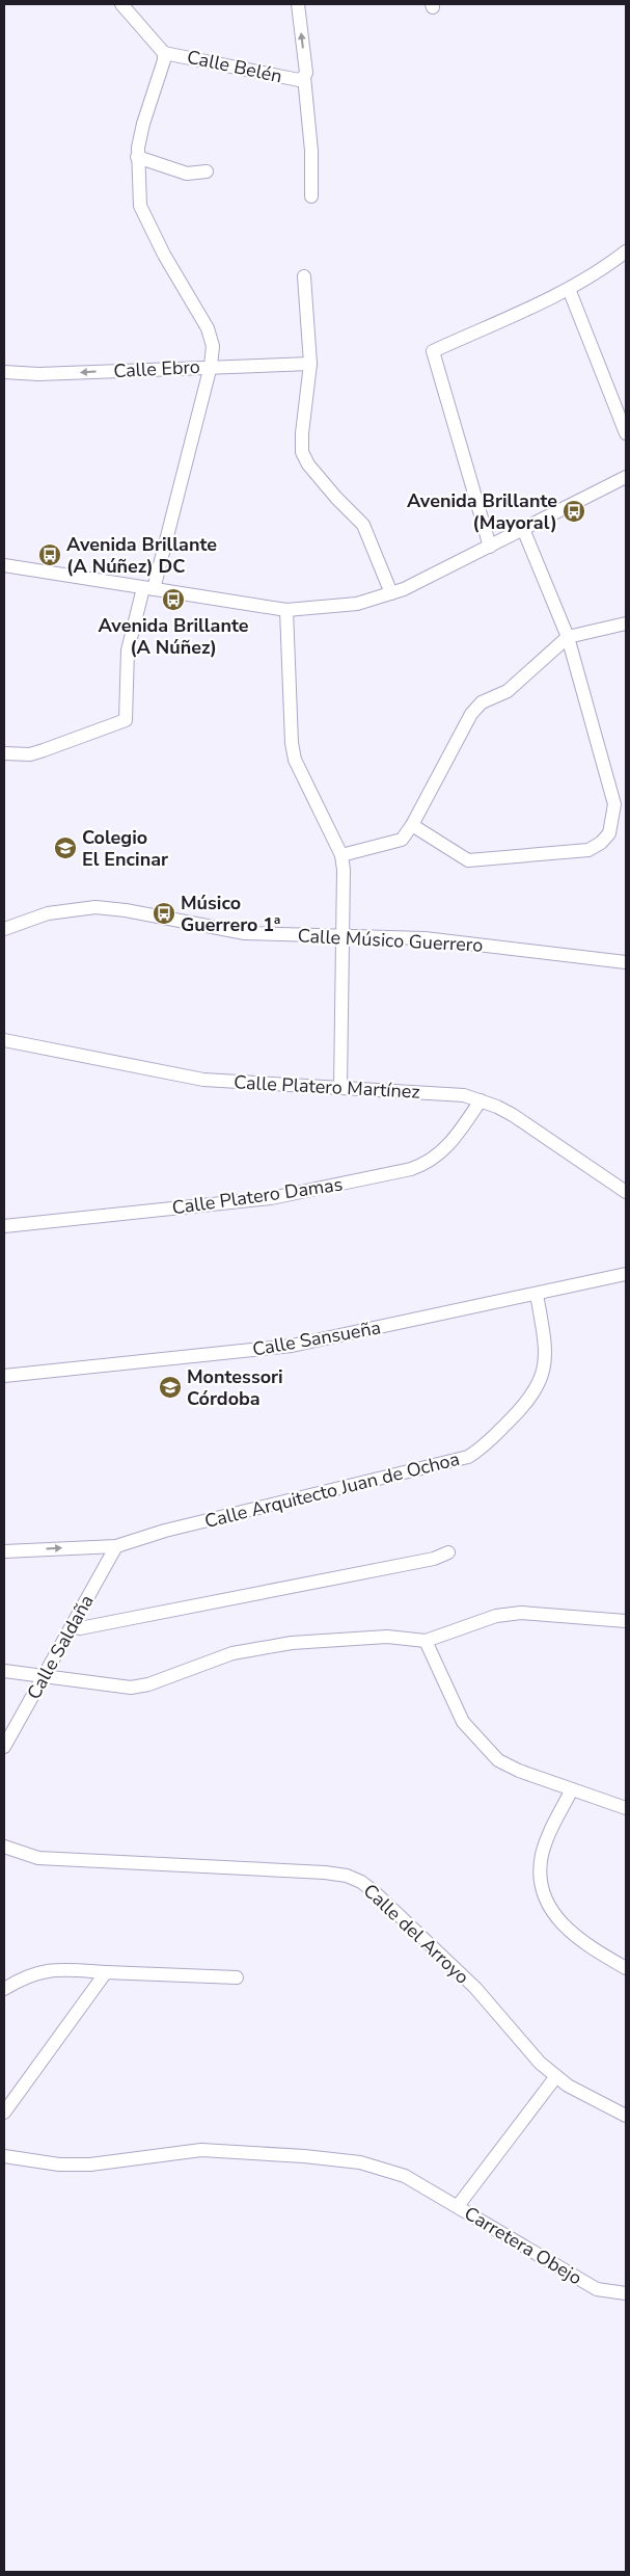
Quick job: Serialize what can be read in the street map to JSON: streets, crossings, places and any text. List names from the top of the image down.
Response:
{
  "streets": {
    "street": [
      "Calle Belén",
      "Calle Ebro",
      "Calle Músico Guerrero",
      "Calle Platero Martínez",
      "Calle Platero Damas",
      "Calle Sansueña",
      "Calle Arquitecto Juan de Ochoa",
      "Calle Saldaña",
      "Calle del Arroyo",
      "Carretera Obejo"
    ]
  },
  "crossings": [
    ["Calle Platero Martínez", "Calle Platero Damas"],
    ["Calle Sansueña", "Calle Arquitecto Juan de Ochoa"],
    ["Calle Arquitecto Juan de Ochoa", "Calle Saldaña"],
    ["Calle del Arroyo", "Carretera Obejo"]
  ],
  "one_way": ["Calle Ebro"],
  "places": {
    "bus stop": [
      "Avenida Brillante (Mayoral)",
      "Avenida Brillante (A Núñez) DC",
      "Avenida Brillante (A Núñez)",
      "Músico Guerrero 1ª"
    ],
    "school or university": ["Colegio El Encinar", "Montessori Córdoba"]
  }
}
